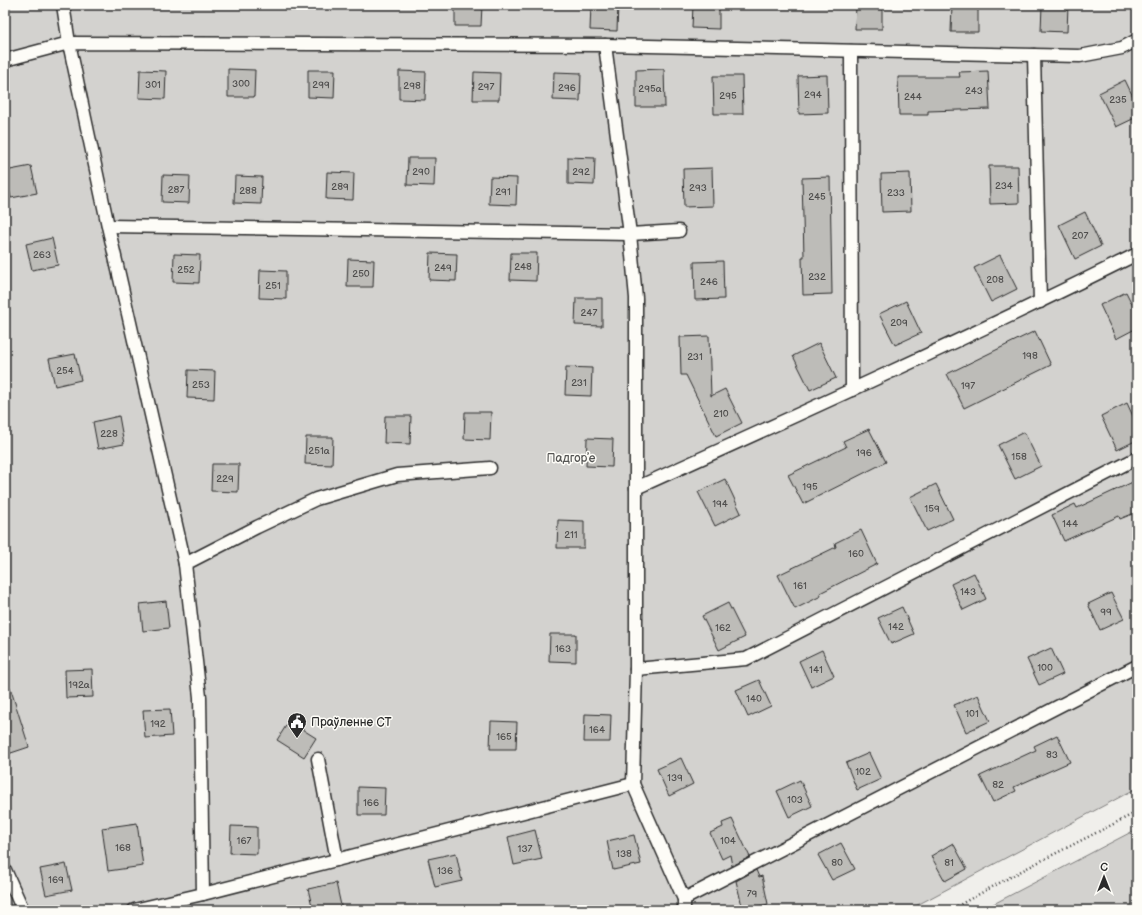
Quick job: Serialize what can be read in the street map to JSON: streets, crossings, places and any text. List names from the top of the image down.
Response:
{
  "parks": ["Падгорʼе"],
  "places": {
    "public building": ["Праўленне СТ"]
  },
  "house_numbers": [
    "300",
    "301",
    "299",
    "298",
    "297",
    "296",
    "295а",
    "243",
    "294",
    "295",
    "244",
    "235",
    "290",
    "292",
    "234",
    "289",
    "293",
    "287",
    "288",
    "291",
    "233",
    "245",
    "207",
    "263",
    "248",
    "249",
    "252",
    "250",
    "232",
    "208",
    "246",
    "251",
    "247",
    "209",
    "198",
    "231",
    "254",
    "231",
    "253",
    "197",
    "210",
    "228",
    "251а",
    "196",
    "158",
    "229",
    "195",
    "194",
    "159",
    "144",
    "211",
    "160",
    "161",
    "143",
    "99",
    "142",
    "162",
    "163",
    "100",
    "141",
    "192а",
    "140",
    "101",
    "192",
    "164",
    "165",
    "83",
    "102",
    "139",
    "82",
    "103",
    "166",
    "167",
    "104",
    "168",
    "137",
    "138",
    "80",
    "81",
    "136",
    "169",
    "79"
  ],
  "north": "top"
}
